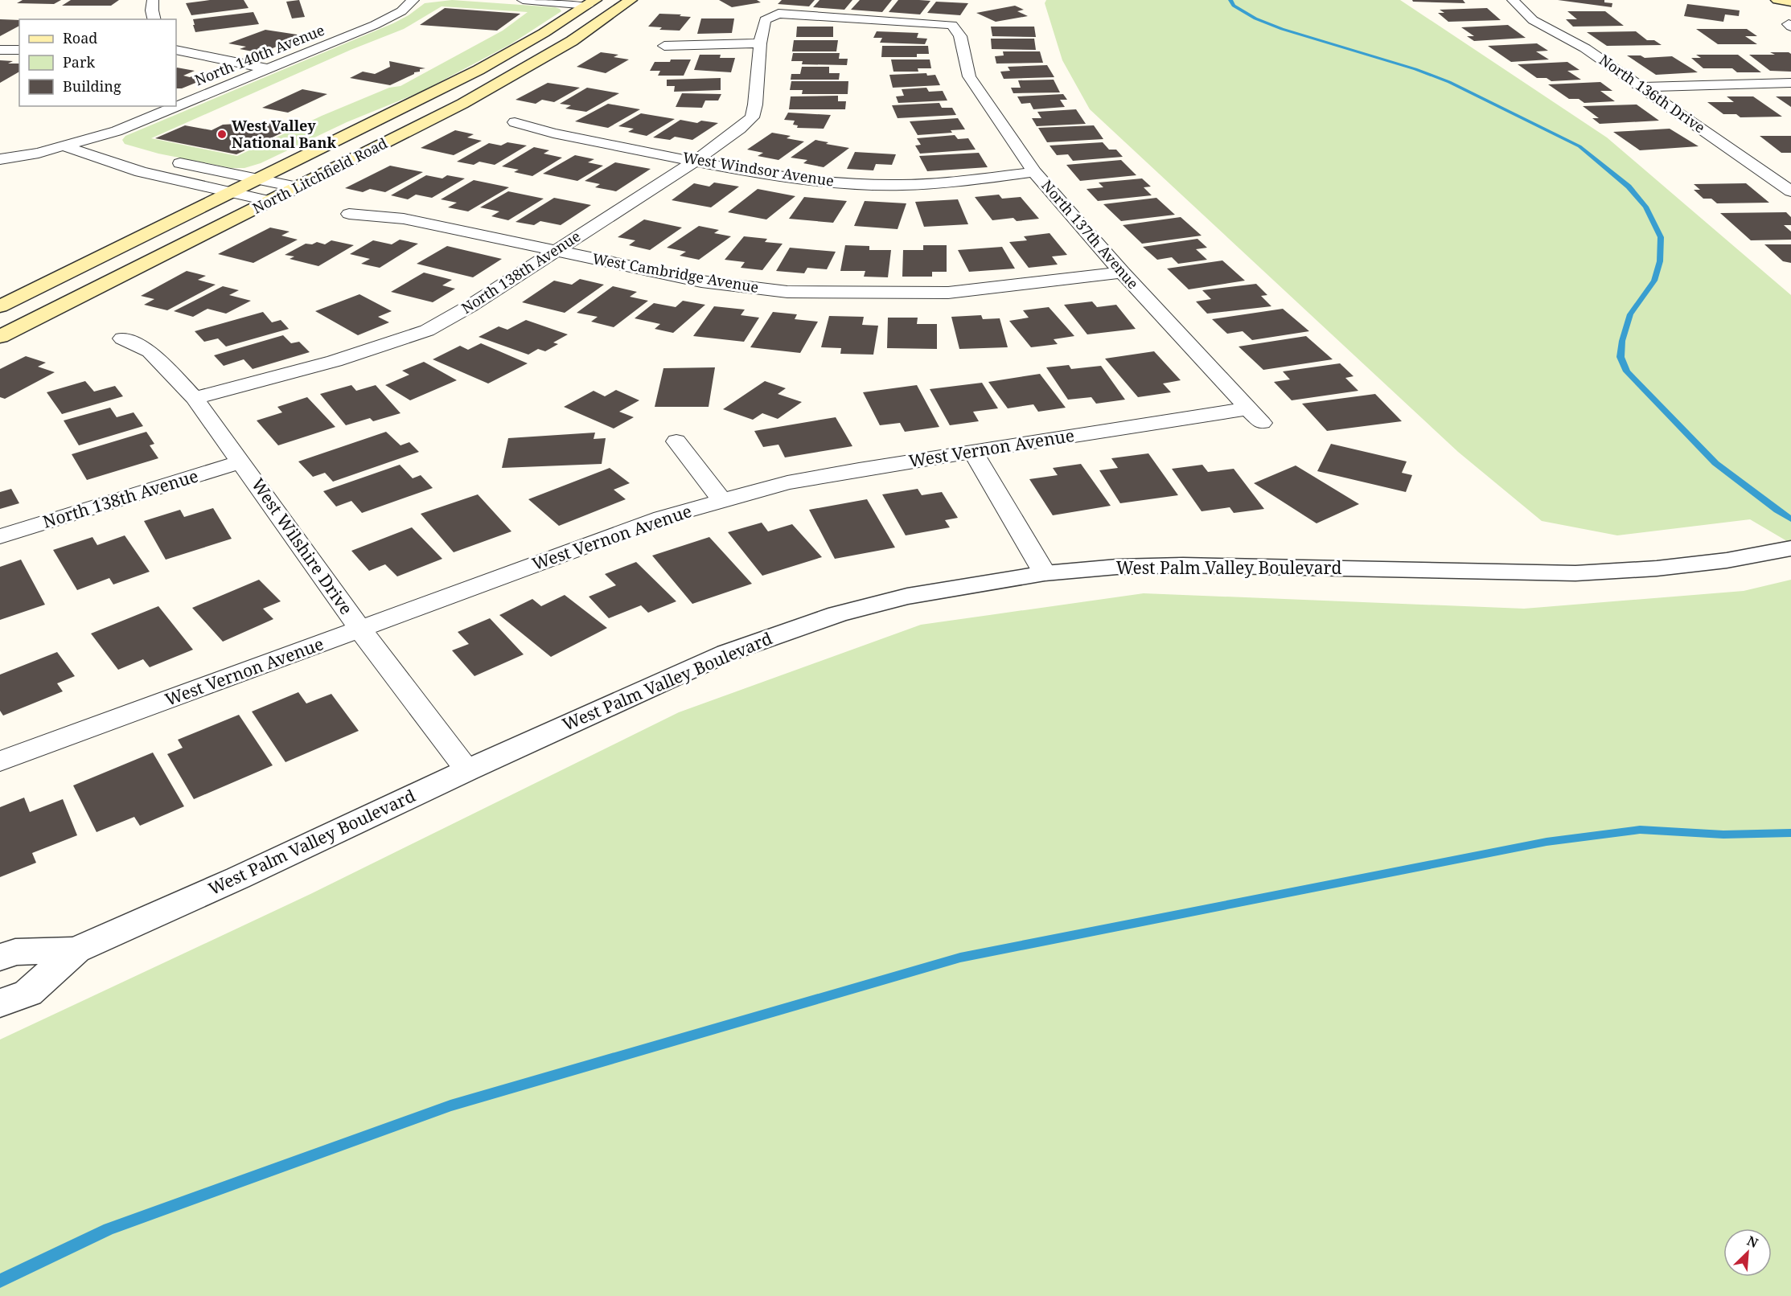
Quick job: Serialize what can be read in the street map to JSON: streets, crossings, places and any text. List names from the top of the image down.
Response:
{
  "streets": {
    "main road": ["North Litchfield Road"],
    "street": [
      "North 140th Avenue",
      "North 136th Drive",
      "West Windsor Avenue",
      "North 137th Avenue",
      "North 138th Avenue",
      "West Cambridge Avenue",
      "West Vernon Avenue",
      "West Wilshire Drive",
      "West Palm Valley Boulevard"
    ]
  },
  "crossings": [
    ["West Windsor Avenue", "North 137th Avenue"],
    ["West Windsor Avenue", "North 138th Avenue"],
    ["North 137th Avenue", "North 138th Avenue"],
    ["North 137th Avenue", "West Cambridge Avenue"],
    ["North 137th Avenue", "West Vernon Avenue"],
    ["North 138th Avenue", "West Cambridge Avenue"],
    ["North 138th Avenue", "West Wilshire Drive"],
    ["West Vernon Avenue", "West Wilshire Drive"],
    ["West Wilshire Drive", "West Palm Valley Boulevard"]
  ],
  "places": ["West Valley National Bank"],
  "legend": ["Road", "Park", "Building"],
  "north": "top right"
}
